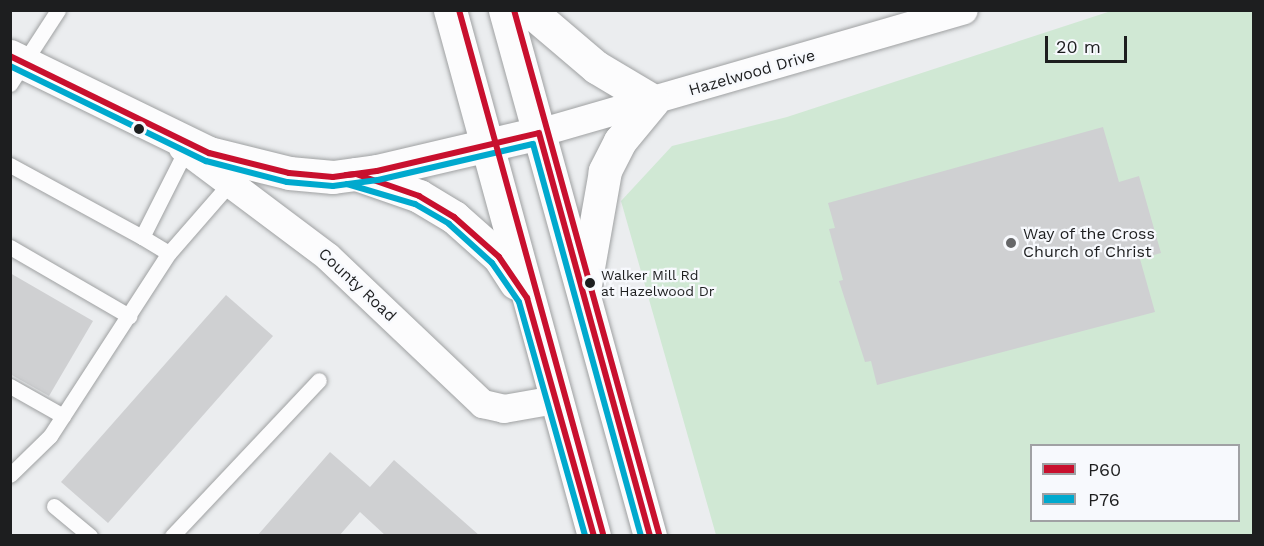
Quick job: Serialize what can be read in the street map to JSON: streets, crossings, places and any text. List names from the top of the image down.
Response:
{
  "streets": {
    "main road": ["County Road"],
    "street": ["Hazelwood Drive"]
  },
  "crossings": [
    ["Hazelwood Drive", "County Road"]
  ],
  "places": ["Way of the Cross Church of Christ", "Walker Mill Rd at Hazelwood Dr"],
  "lines": ["transit line P60", "transit line P76"],
  "legend": ["P60", "P76"],
  "scale_bar": "20 m"
}
